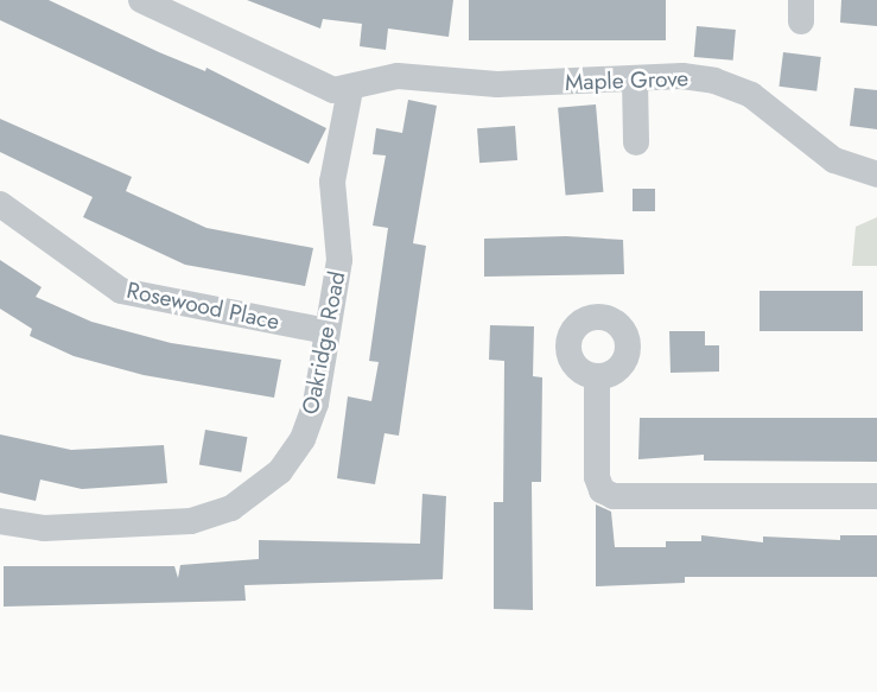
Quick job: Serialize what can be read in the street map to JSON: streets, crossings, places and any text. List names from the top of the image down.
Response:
{
  "streets": {
    "street": ["Maple Grove", "Rosewood Place", "Oakridge Road"]
  },
  "crossings": [
    ["Maple Grove", "Oakridge Road"],
    ["Rosewood Place", "Oakridge Road"]
  ]
}
